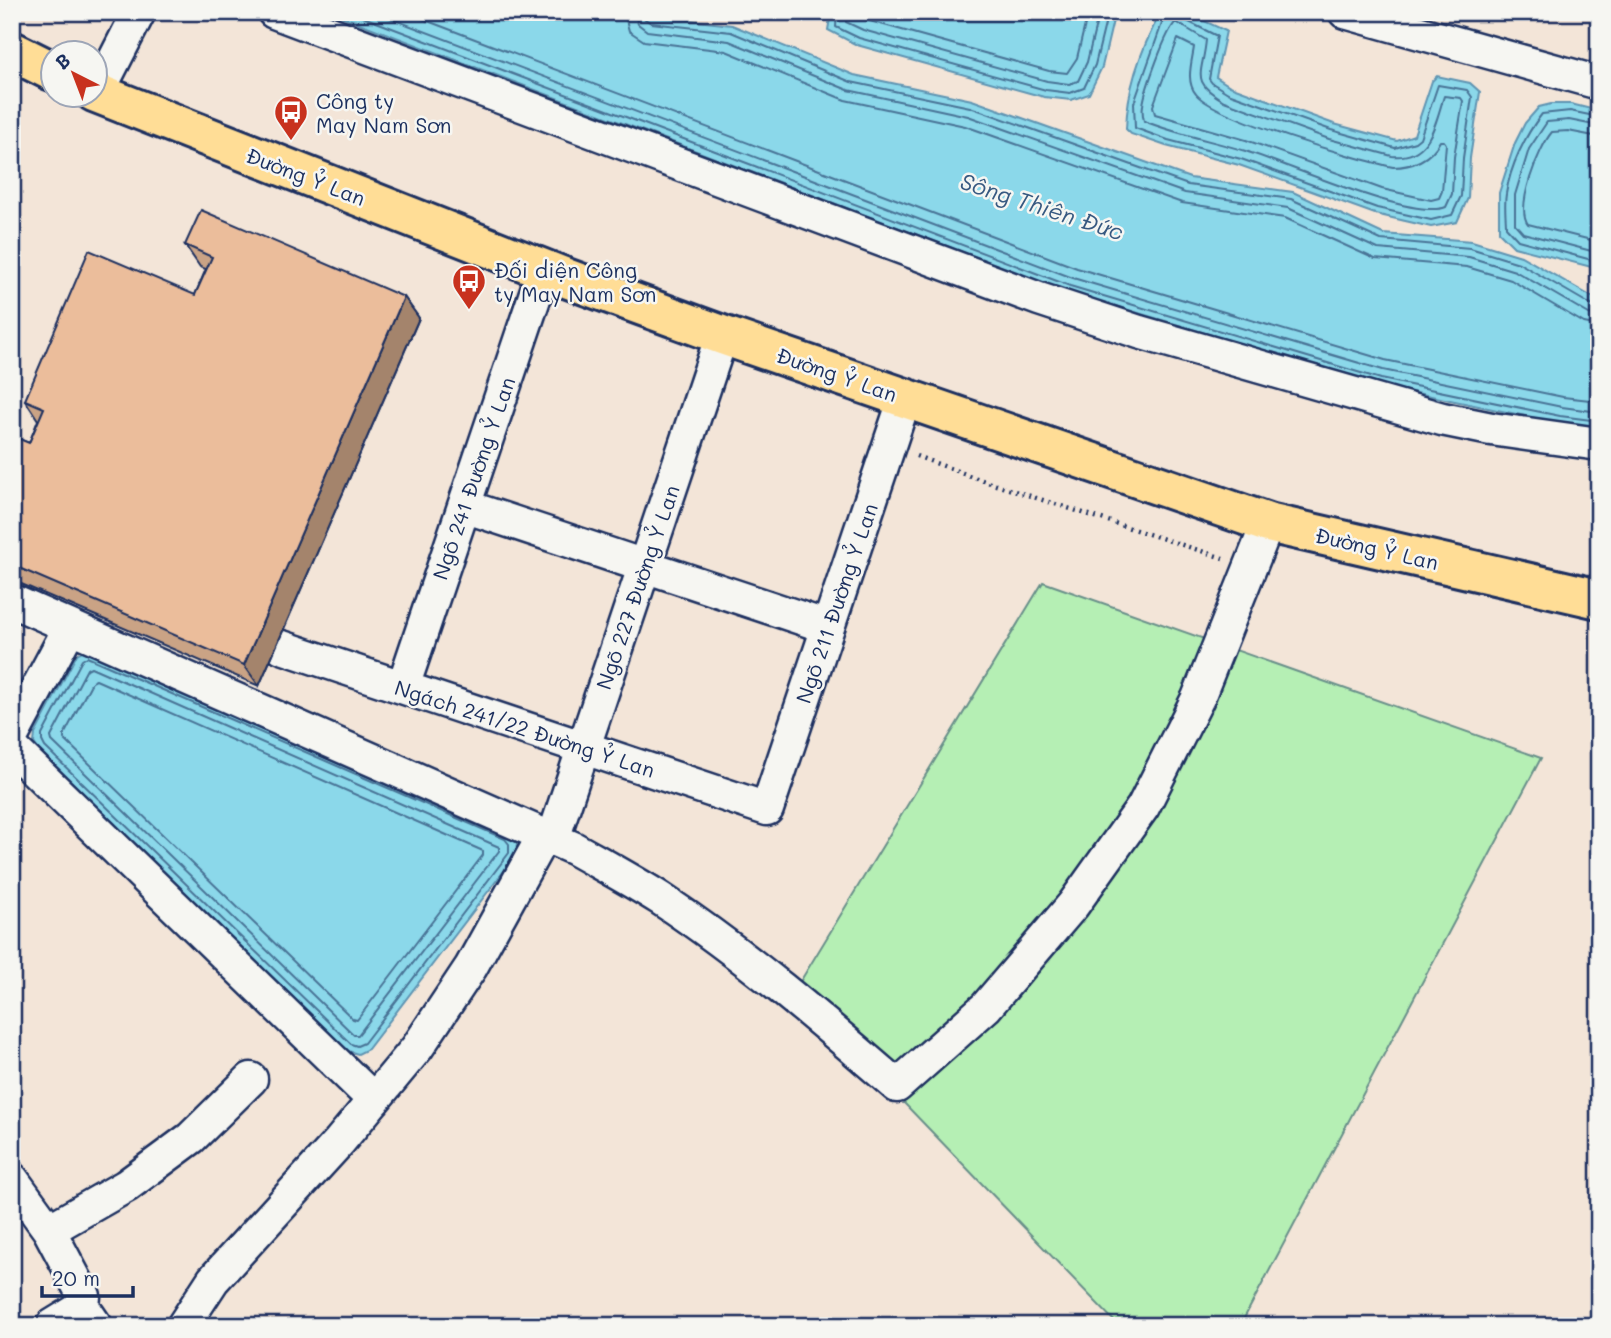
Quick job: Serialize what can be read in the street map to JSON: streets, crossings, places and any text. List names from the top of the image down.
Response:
{
  "streets": {
    "main road": ["Đường Ỷ Lan"],
    "street": [
      "Ngõ 241 Đường Ỷ Lan",
      "Ngõ 227 Đường Ỷ Lan",
      "Ngõ 211 Đường Ỷ Lan",
      "Ngách 241/22 Đường Ỷ Lan"
    ]
  },
  "crossings": [
    ["Đường Ỷ Lan", "Ngõ 241 Đường Ỷ Lan"],
    ["Đường Ỷ Lan", "Ngõ 227 Đường Ỷ Lan"],
    ["Đường Ỷ Lan", "Ngõ 211 Đường Ỷ Lan"],
    ["Ngõ 241 Đường Ỷ Lan", "Ngách 241/22 Đường Ỷ Lan"],
    ["Ngõ 227 Đường Ỷ Lan", "Ngách 241/22 Đường Ỷ Lan"],
    ["Ngõ 211 Đường Ỷ Lan", "Ngách 241/22 Đường Ỷ Lan"]
  ],
  "water": ["Sông Thiên Đức"],
  "places": {
    "bus stop": ["Công ty May Nam Sơn", "Đối diện Công ty May Nam Sơn"]
  },
  "scale_bar": "20 m",
  "north": "top left"
}
